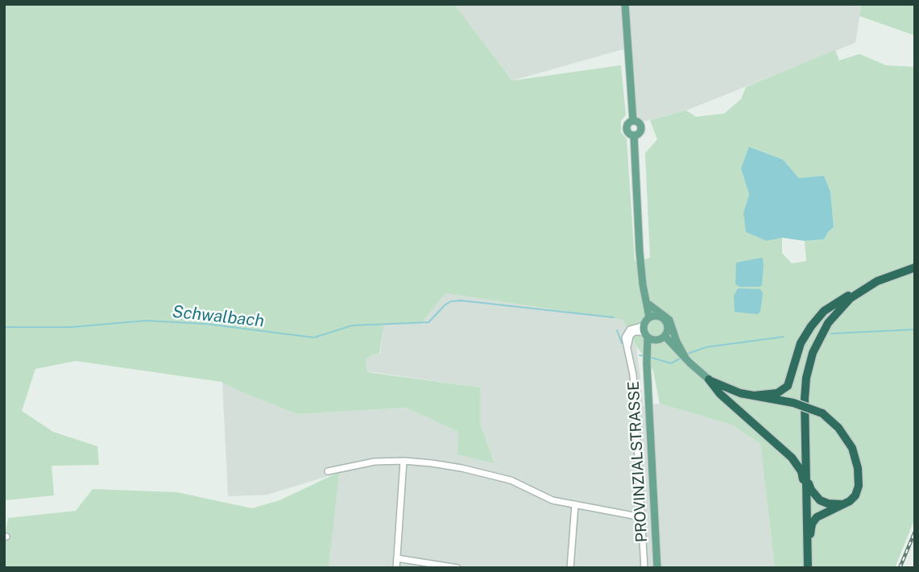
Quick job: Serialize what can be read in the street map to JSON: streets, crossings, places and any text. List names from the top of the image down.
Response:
{
  "streets": {
    "main road": ["PROVINZIALSTRASSE"]
  },
  "water": ["Schwalbach"]
}
